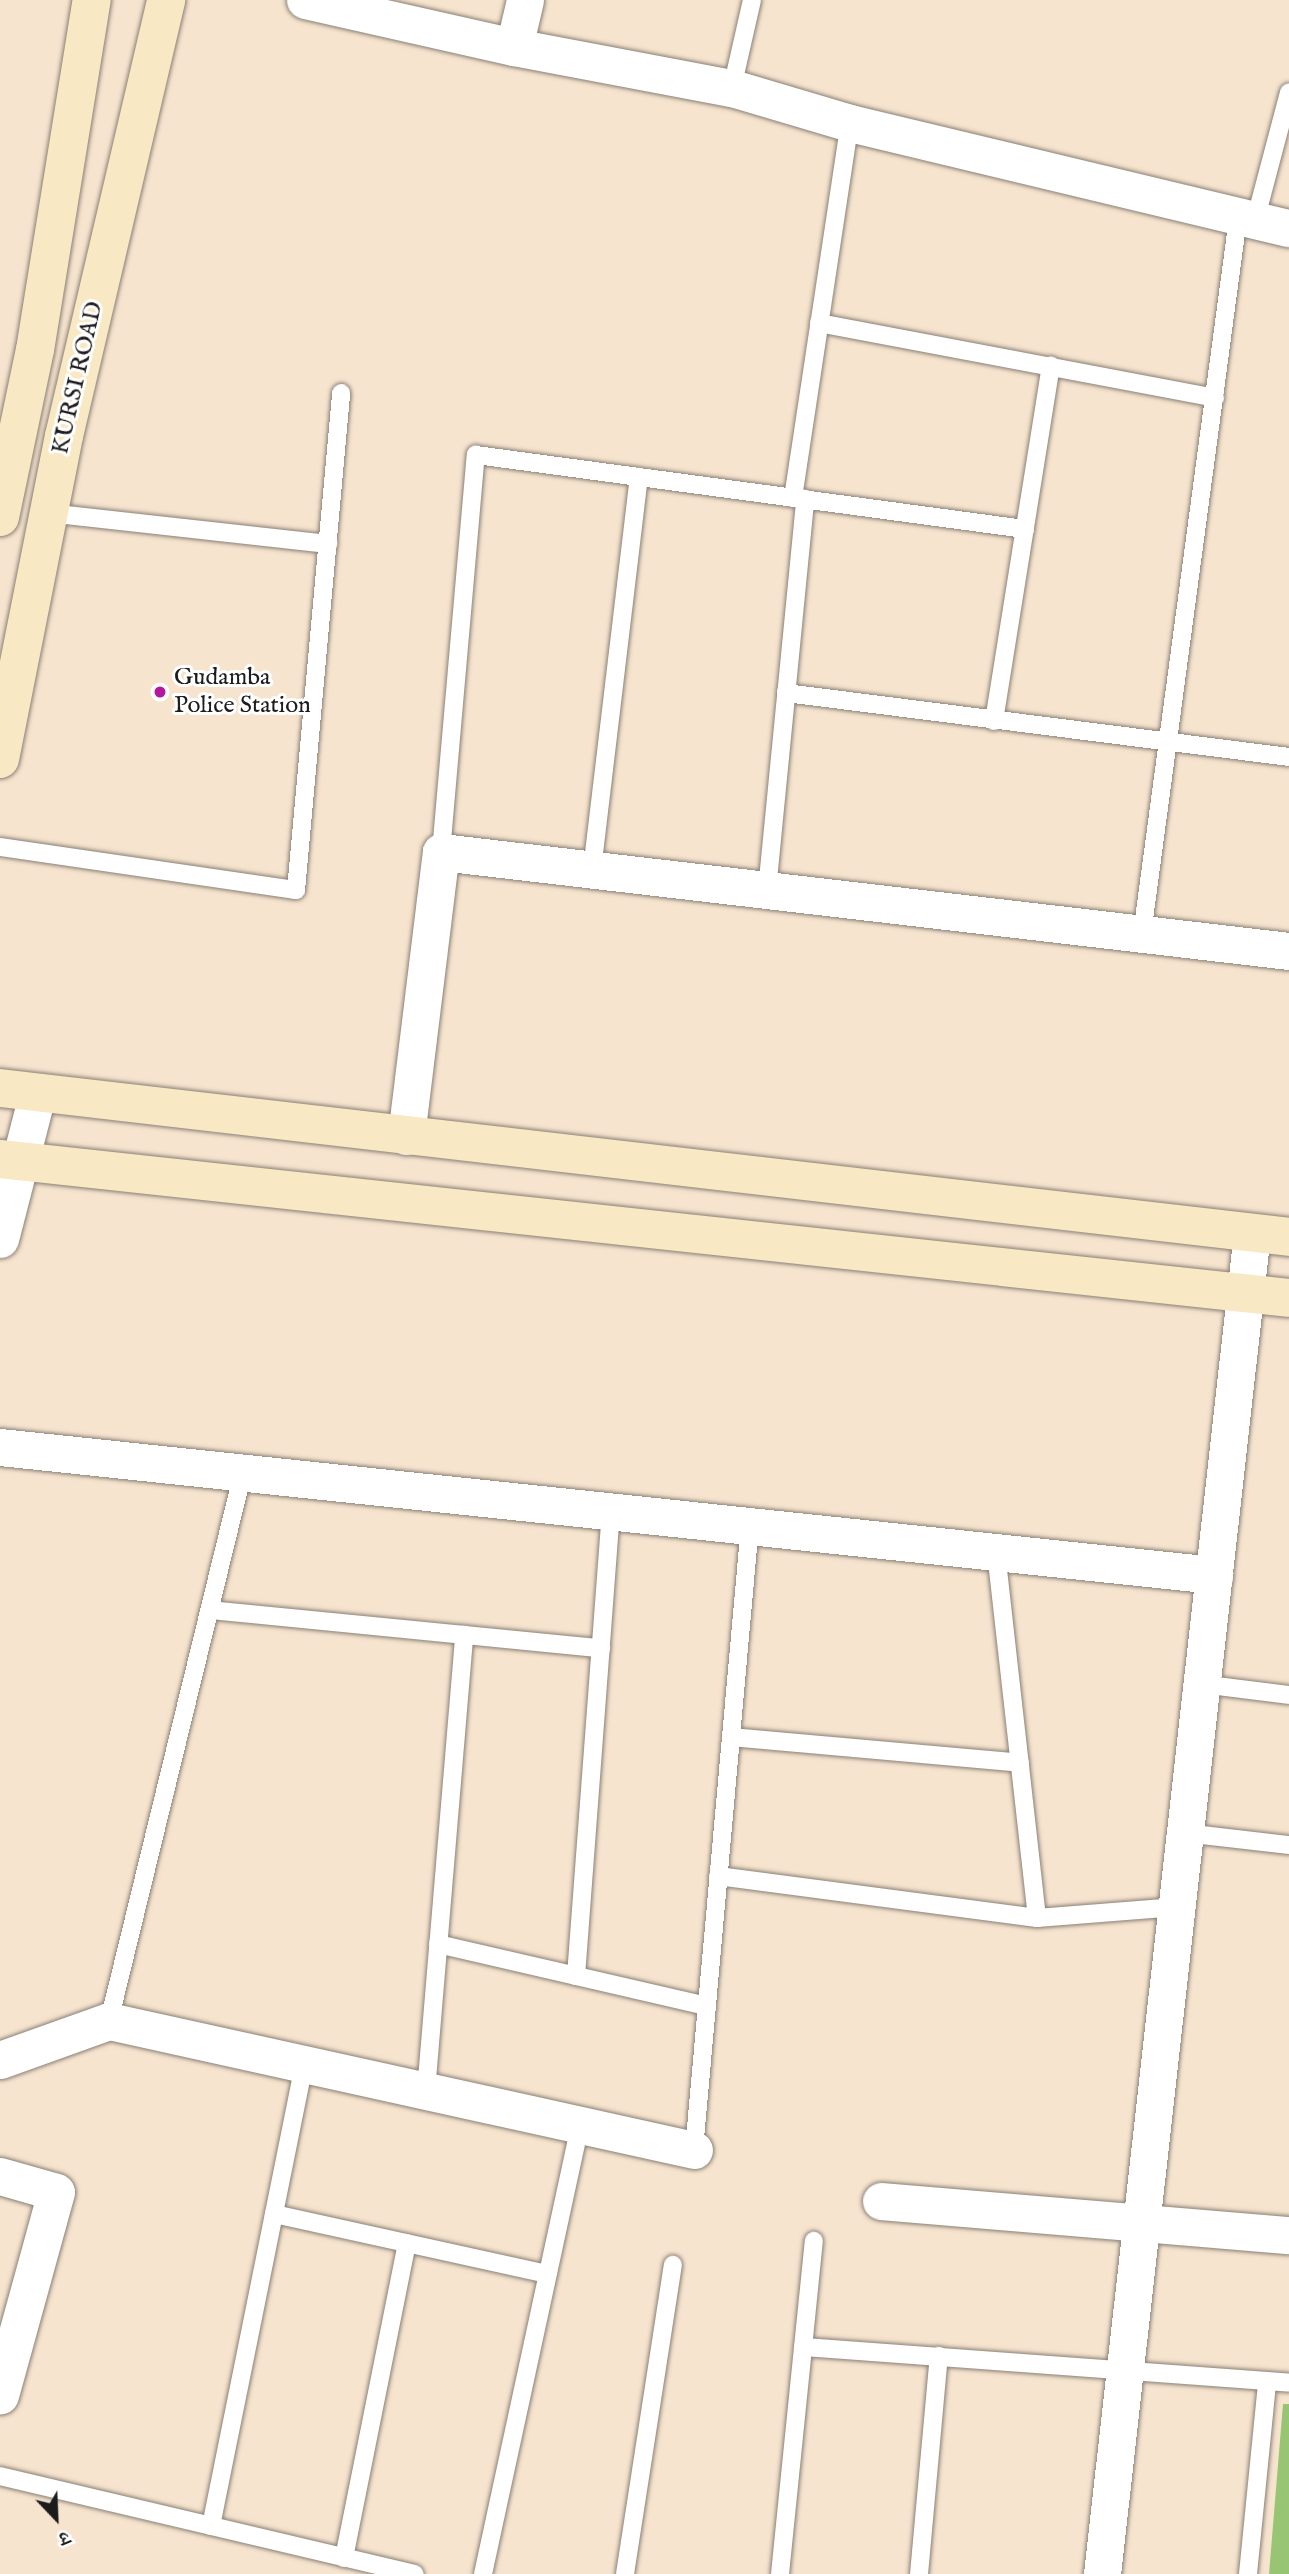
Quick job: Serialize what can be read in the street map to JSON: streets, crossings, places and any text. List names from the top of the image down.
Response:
{
  "streets": {
    "street": ["KURSI ROAD"]
  },
  "places": ["Gudamba Police Station"],
  "north": "bottom right"
}
